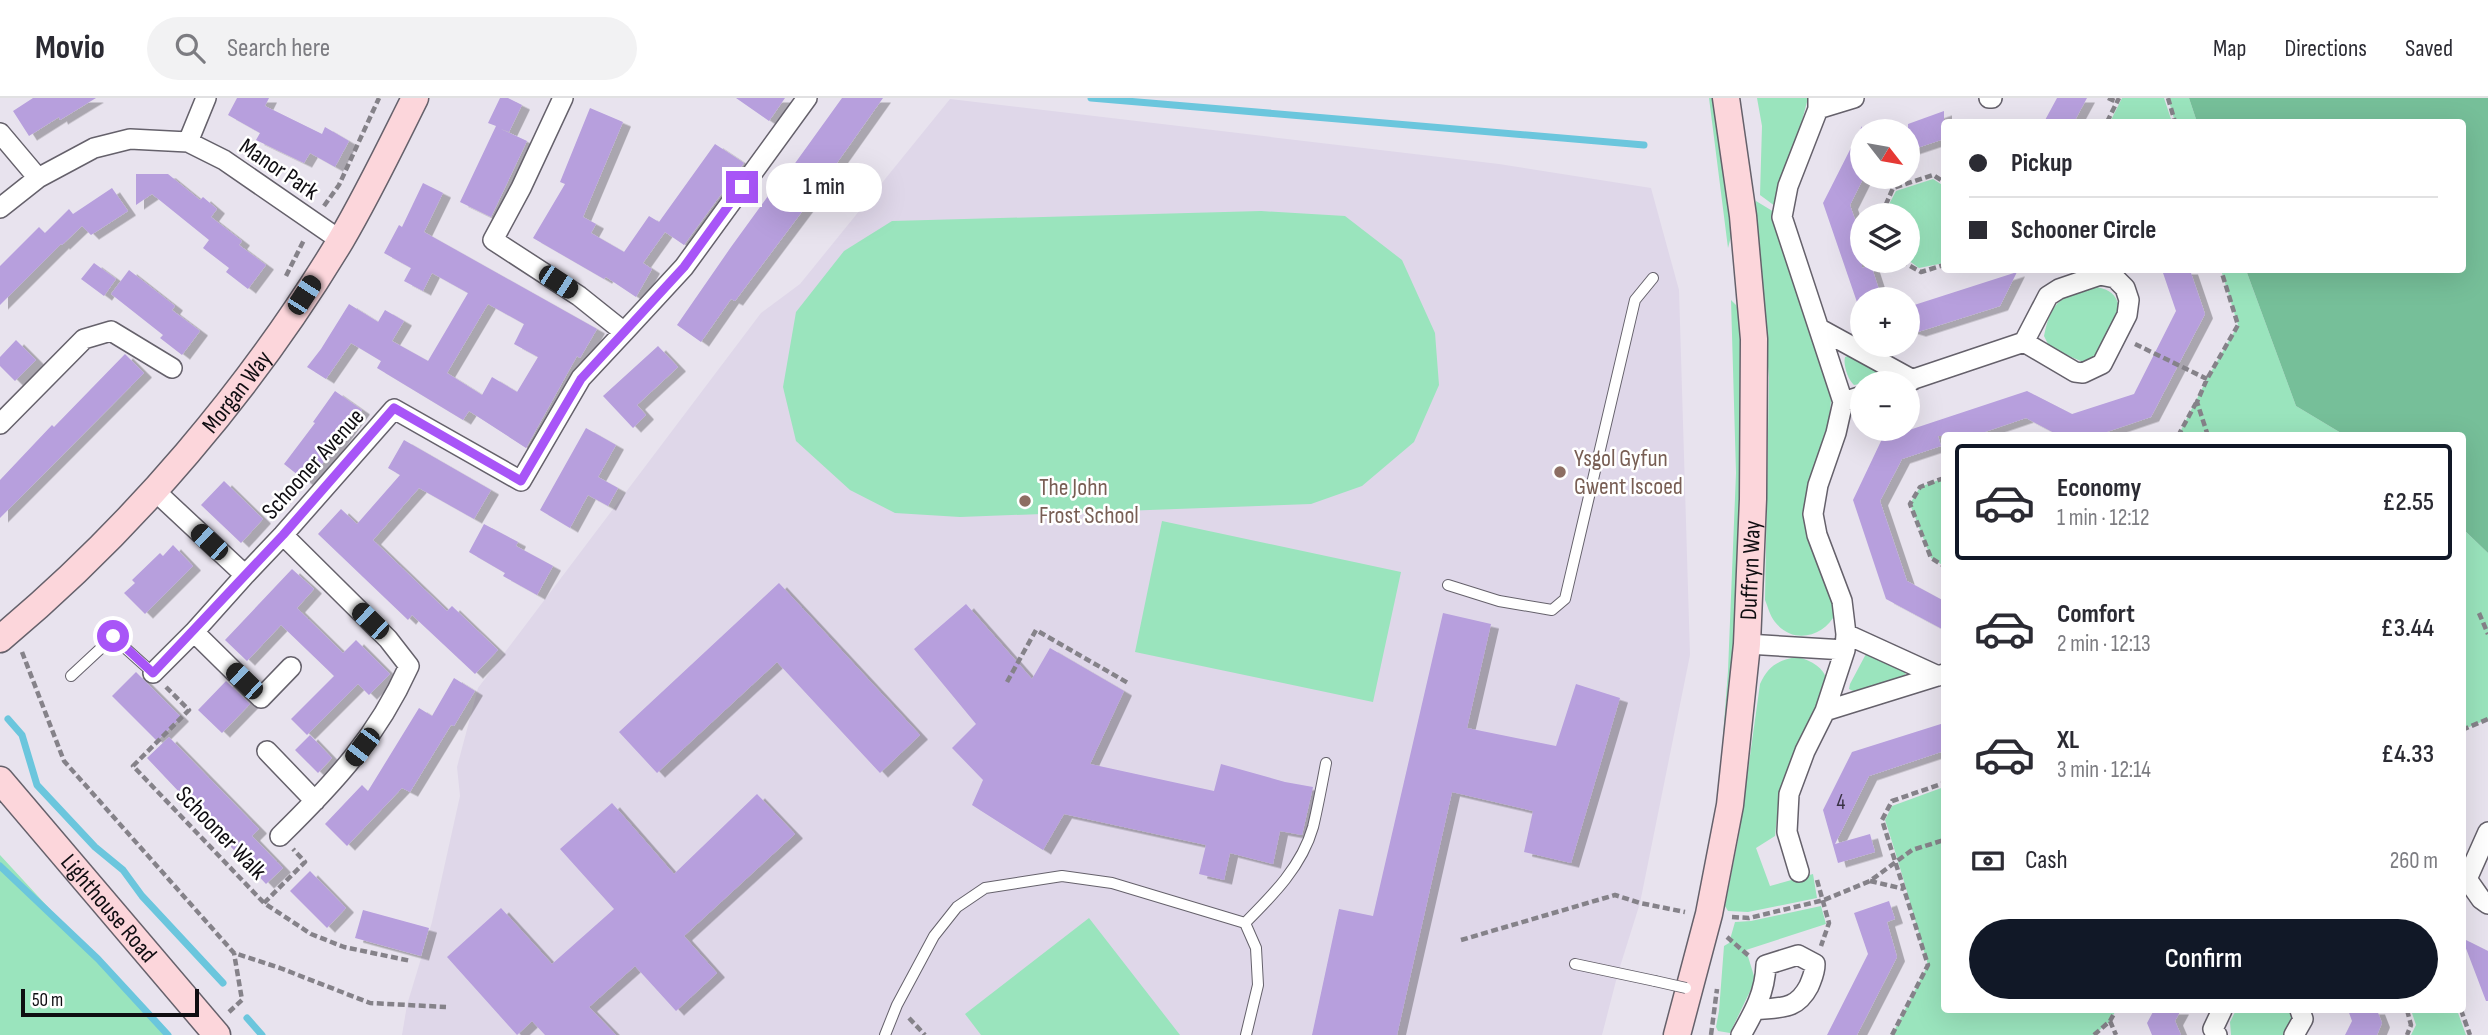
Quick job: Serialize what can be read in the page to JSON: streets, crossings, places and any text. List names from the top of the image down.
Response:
{
  "streets": {
    "street": [
      "Manor Park",
      "Morgan Way",
      "Schooner Avenue",
      "Duffryn Way",
      "Lighthouse Road"
    ],
    "path": ["Schooner Walk"]
  },
  "crossings": [
    ["Manor Park", "Morgan Way"],
    ["Schooner Avenue", "Schooner Walk"]
  ],
  "places": ["Ysgol Gyfun Gwent Iscoed", "The John Frost School"],
  "house_numbers": ["4"],
  "scale_bar": "50 m",
  "north": "bottom right",
  "page": {
    "header": "Movio",
    "search": "Search here",
    "nav": ["Map", "Directions", "Saved"],
    "map_buttons": ["+", "−"],
    "banner": ["Pickup", "Schooner Circle"],
    "bubble": "1 min",
    "list": [
      {
        "name": "Economy",
        "note": "1 min · 12:12",
        "value": "£2.55"
      },
      {
        "name": "Comfort",
        "note": "2 min · 12:13",
        "value": "£3.44"
      },
      {
        "name": "XL",
        "note": "3 min · 12:14",
        "value": "£4.33"
      }
    ],
    "pay": ["Cash", "260 m"],
    "buttons": "Confirm",
    "scale": "50 m"
  }
}
